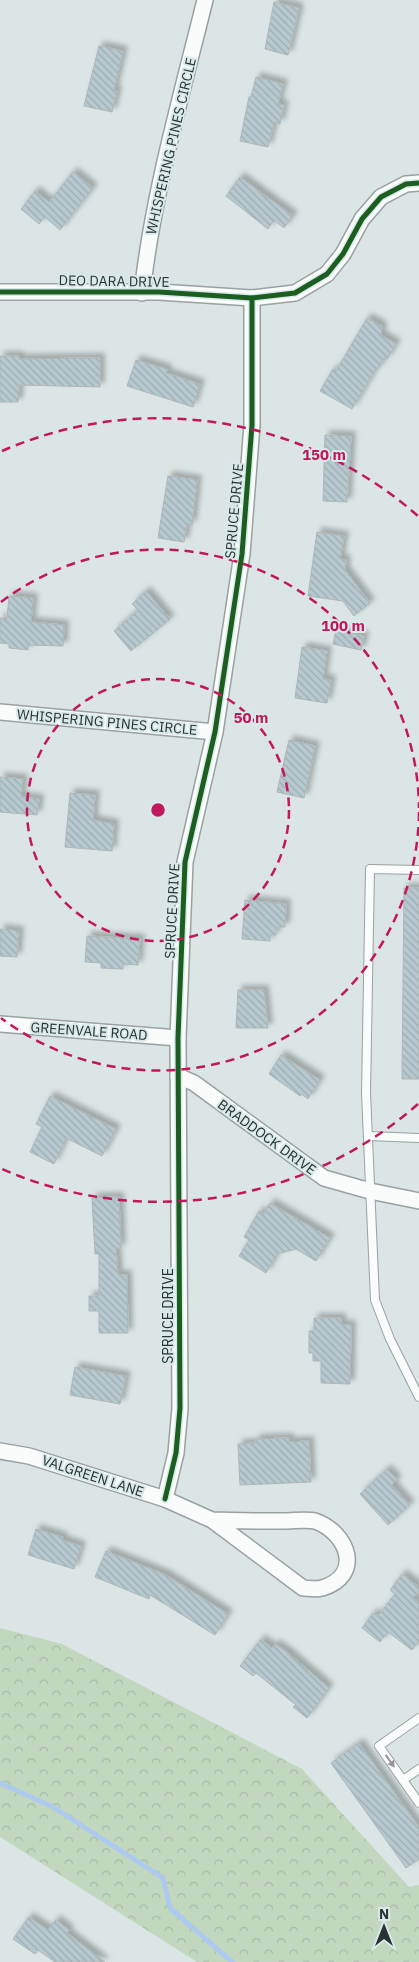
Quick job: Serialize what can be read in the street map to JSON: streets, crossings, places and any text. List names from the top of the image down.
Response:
{
  "streets": {
    "street": [
      "WHISPERING PINES CIRCLE",
      "DEO DARA DRIVE",
      "SPRUCE DRIVE",
      "GREENVALE ROAD",
      "BRADDOCK DRIVE",
      "VALGREEN LANE"
    ]
  },
  "crossings": [
    ["WHISPERING PINES CIRCLE", "DEO DARA DRIVE"],
    ["WHISPERING PINES CIRCLE", "SPRUCE DRIVE"],
    ["DEO DARA DRIVE", "SPRUCE DRIVE"],
    ["SPRUCE DRIVE", "GREENVALE ROAD"],
    ["SPRUCE DRIVE", "BRADDOCK DRIVE"],
    ["SPRUCE DRIVE", "VALGREEN LANE"]
  ],
  "north": "top",
  "rings": ["150 m", "100 m", "50 m"]
}
